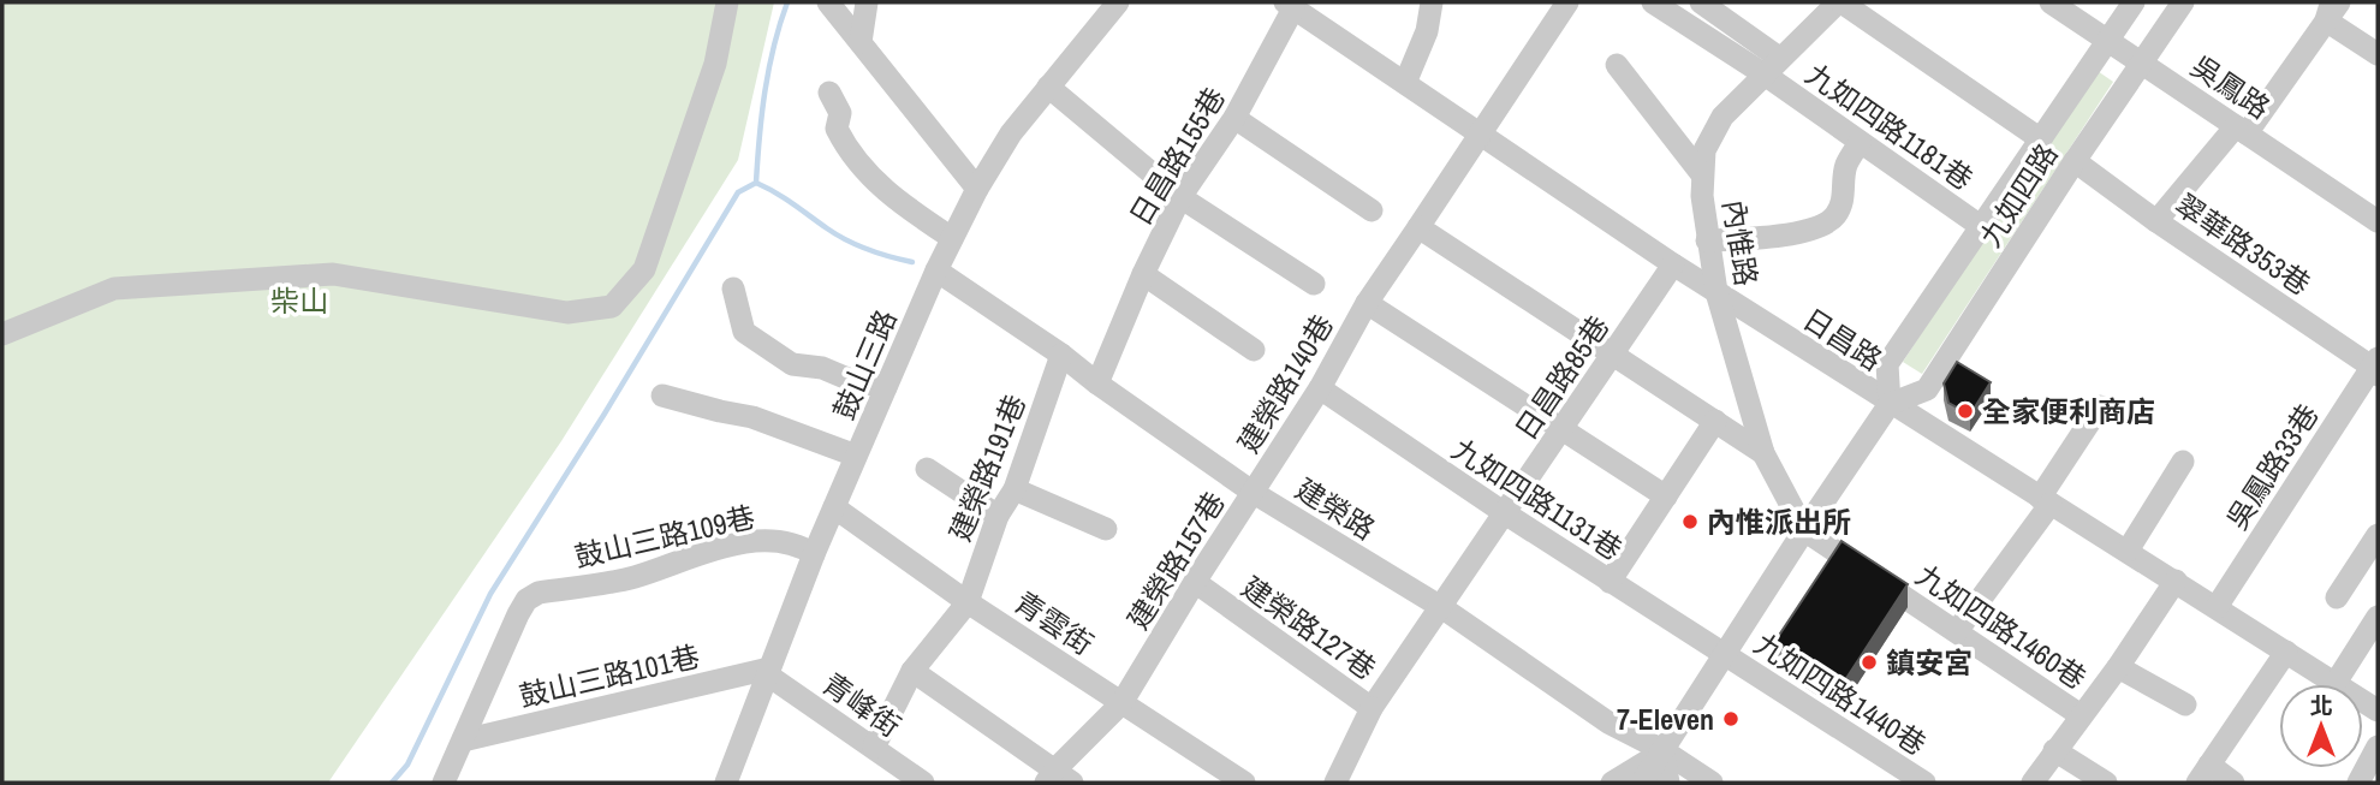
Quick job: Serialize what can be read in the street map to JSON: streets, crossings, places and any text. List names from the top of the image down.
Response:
{
  "streets": {
    "street": [
      "吳鳳路",
      "九如四路1181巷",
      "日昌路155巷",
      "九如四路",
      "內惟路",
      "翠華路353巷",
      "日昌路",
      "鼓山三路",
      "日昌路85巷",
      "建榮路140巷",
      "吳鳳路33巷",
      "建榮路191巷",
      "九如四路1131巷",
      "建榮路",
      "鼓山三路109巷",
      "建榮路157巷",
      "青雲街",
      "九如四路1460巷",
      "建榮路127巷",
      "鼓山三路101巷",
      "九如四路1440巷",
      "青峰街"
    ]
  },
  "crossings": [
    ["吳鳳路", "九如四路"],
    ["九如四路1181巷", "九如四路"],
    ["九如四路1181巷", "內惟路"],
    ["日昌路155巷", "日昌路"],
    ["日昌路155巷", "建榮路"],
    ["九如四路", "翠華路353巷"],
    ["九如四路", "日昌路"],
    ["內惟路", "日昌路"],
    ["內惟路", "九如四路1460巷"],
    ["翠華路353巷", "吳鳳路33巷"],
    ["日昌路", "日昌路85巷"],
    ["日昌路", "建榮路140巷"],
    ["日昌路", "吳鳳路33巷"],
    ["鼓山三路", "建榮路"],
    ["鼓山三路", "鼓山三路109巷"],
    ["鼓山三路", "青雲街"],
    ["鼓山三路", "鼓山三路101巷"],
    ["鼓山三路", "青峰街"],
    ["日昌路85巷", "九如四路1131巷"],
    ["日昌路85巷", "建榮路"],
    ["日昌路85巷", "建榮路127巷"],
    ["建榮路140巷", "九如四路1131巷"],
    ["建榮路140巷", "建榮路"],
    ["建榮路140巷", "建榮路157巷"],
    ["建榮路191巷", "建榮路"],
    ["建榮路191巷", "青雲街"],
    ["九如四路1131巷", "九如四路1440巷"],
    ["建榮路", "建榮路157巷"],
    ["建榮路", "建榮路127巷"],
    ["鼓山三路109巷", "鼓山三路101巷"],
    ["建榮路157巷", "青雲街"],
    ["建榮路157巷", "建榮路127巷"],
    ["鼓山三路101巷", "青峰街"]
  ],
  "parks": ["柴山"],
  "places": [
    "全家便利商店",
    "內惟派出所",
    "鎮安宮",
    "7-Eleven"
  ],
  "north": "top"
}
